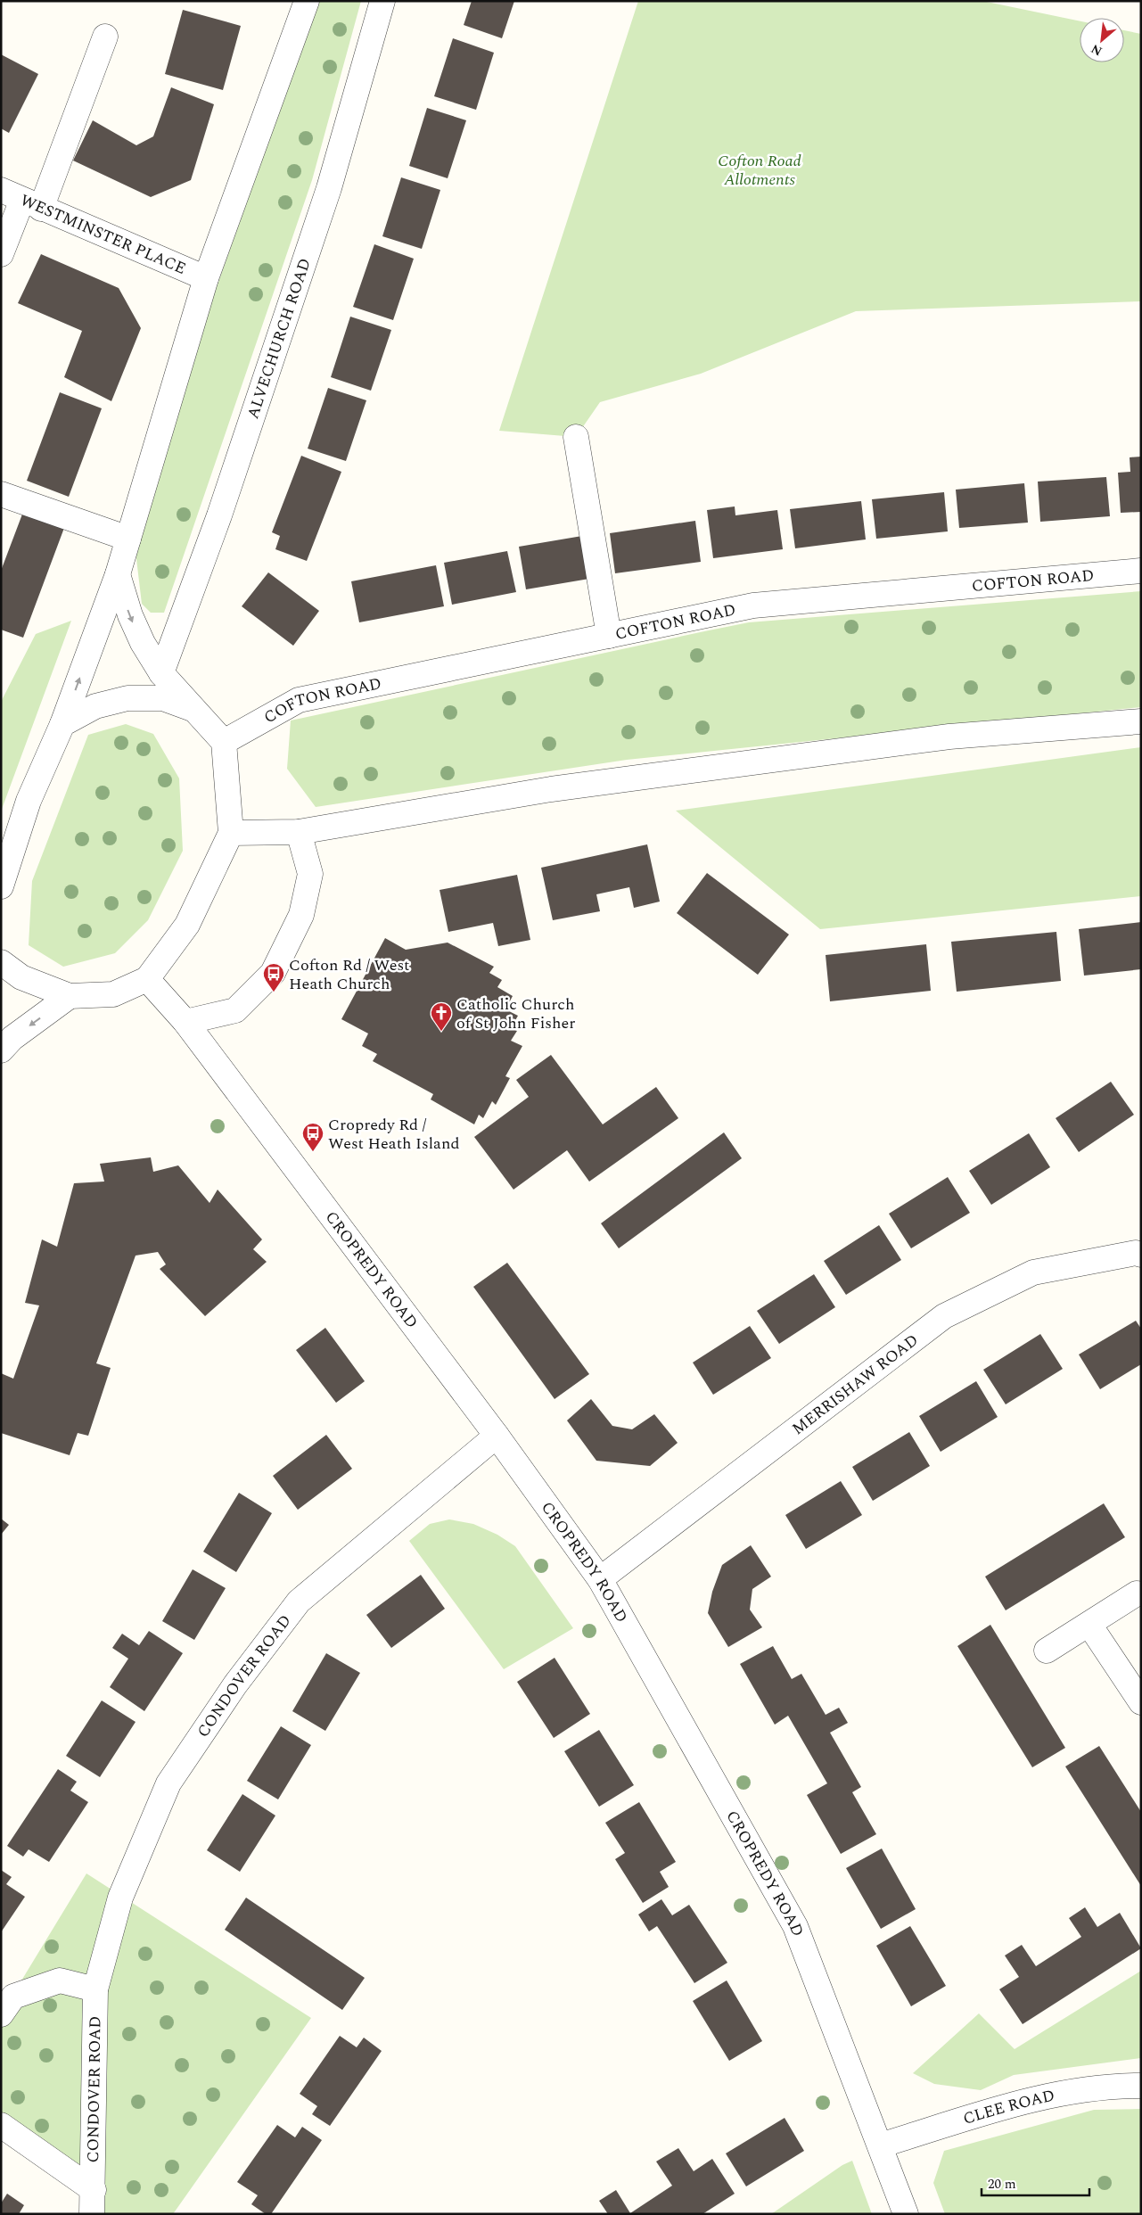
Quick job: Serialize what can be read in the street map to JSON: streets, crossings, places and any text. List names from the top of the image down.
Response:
{
  "streets": {
    "street": [
      "WESTMINSTER PLACE",
      "ALVECHURCH ROAD",
      "COFTON ROAD",
      "CROPREDY ROAD",
      "MERRISHAW ROAD",
      "CONDOVER ROAD",
      "CLEE ROAD"
    ]
  },
  "crossings": [
    ["CROPREDY ROAD", "MERRISHAW ROAD"],
    ["CROPREDY ROAD", "CONDOVER ROAD"],
    ["CROPREDY ROAD", "CLEE ROAD"]
  ],
  "parks": ["Cofton Road Allotments"],
  "places": {
    "bus stop": ["Cofton Rd / West Heath Church", "Cropredy Rd / West Heath Island"],
    "church": ["Catholic Church of St John Fisher"]
  },
  "scale_bar": "20 m",
  "north": "bottom left"
}
